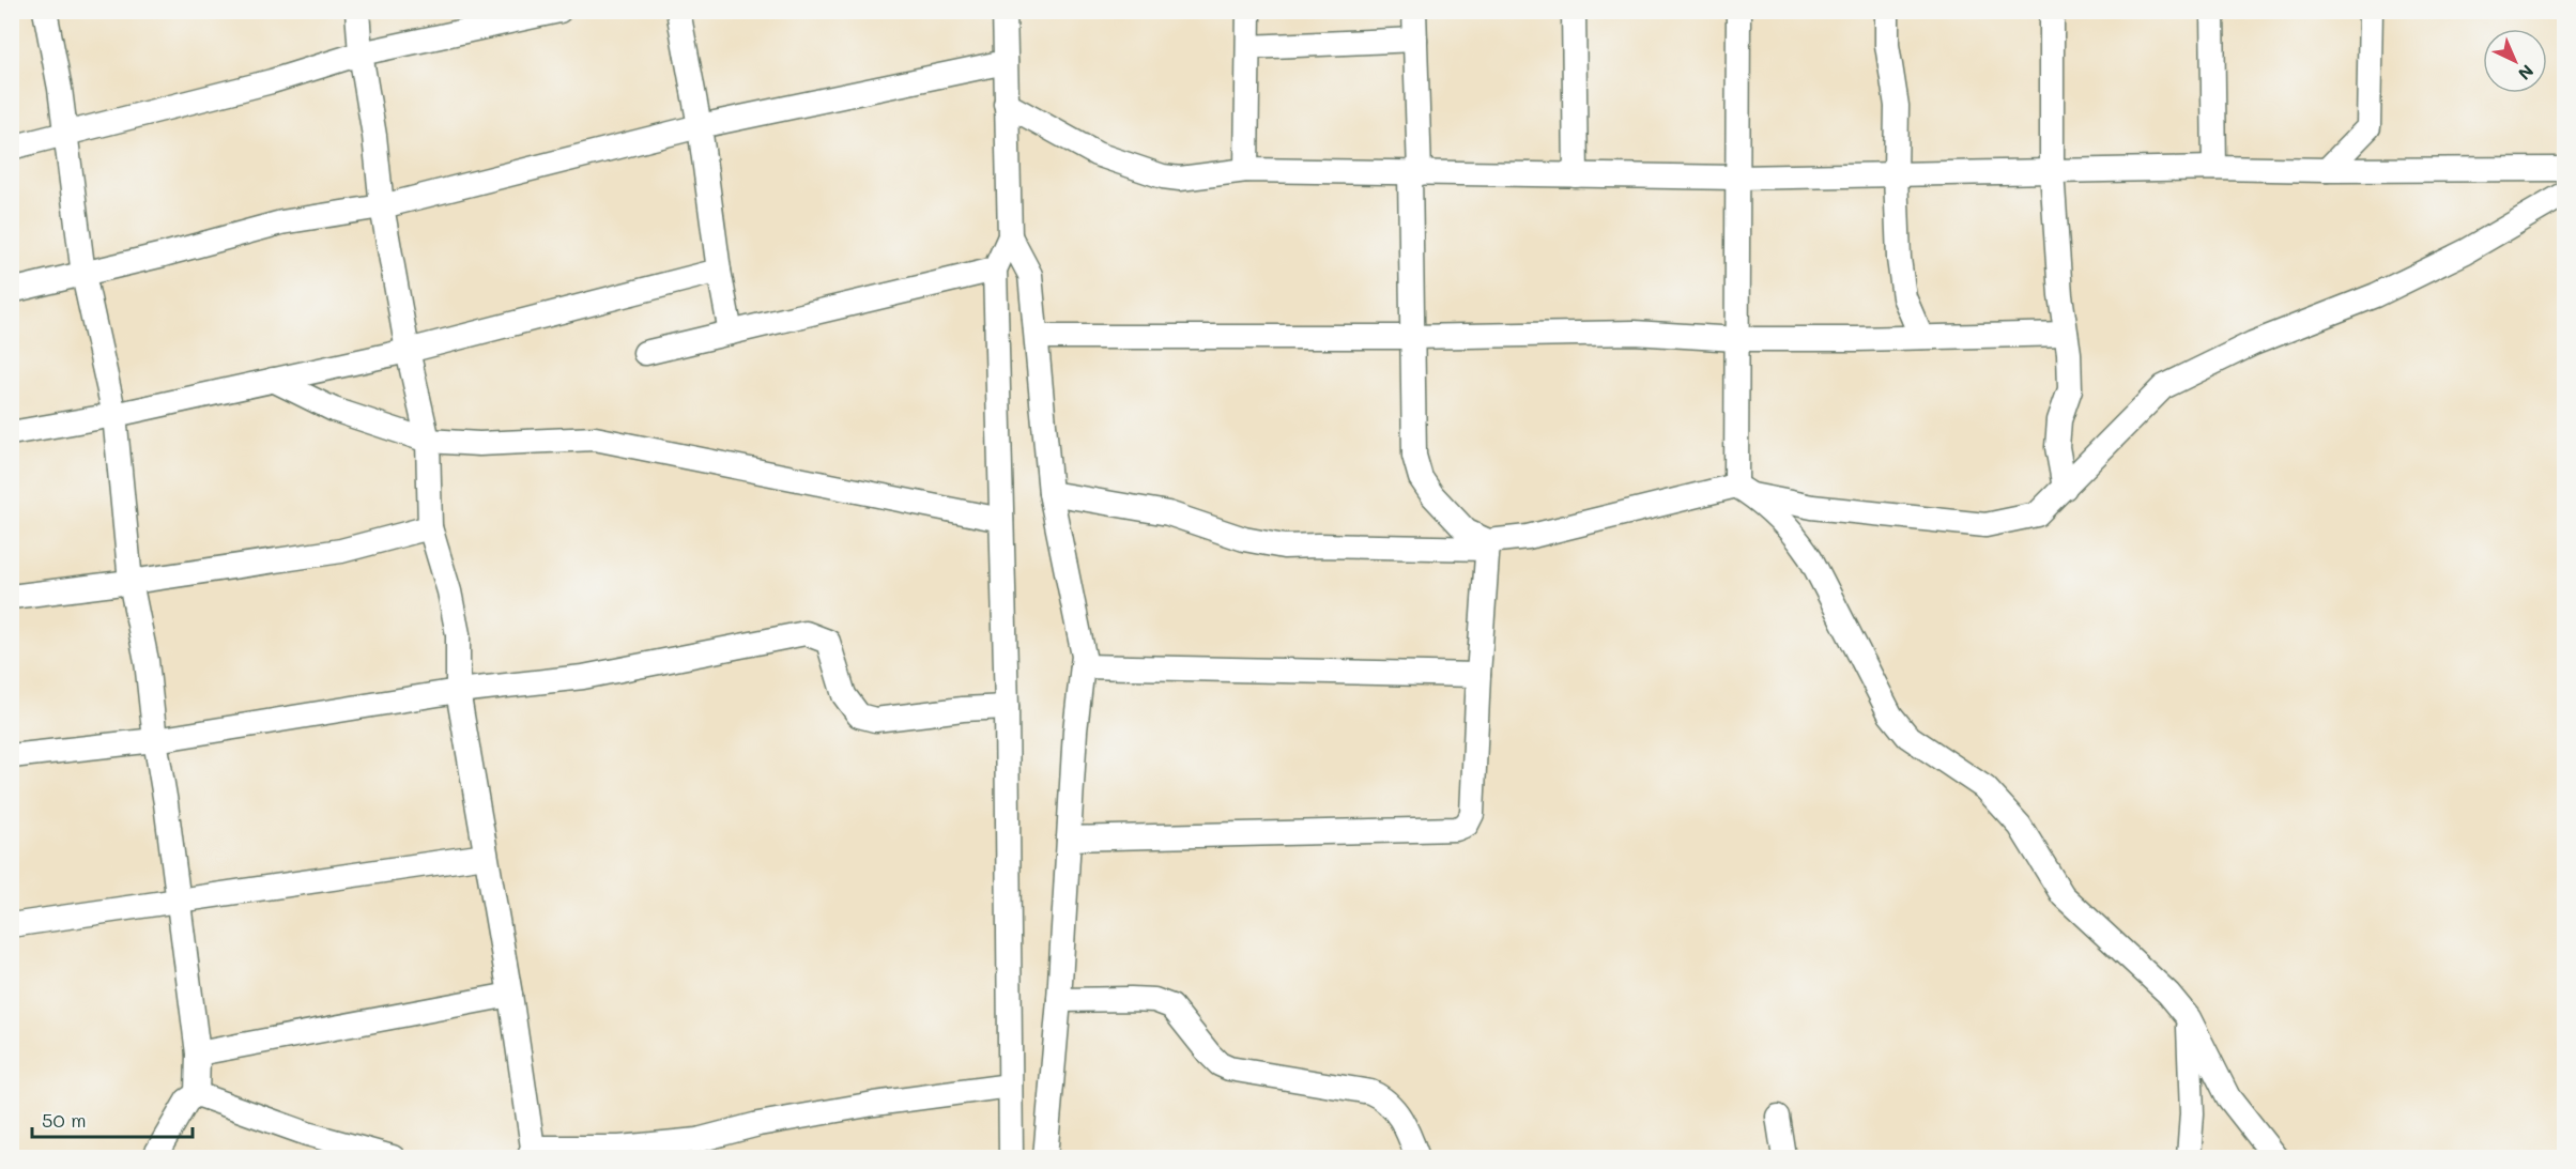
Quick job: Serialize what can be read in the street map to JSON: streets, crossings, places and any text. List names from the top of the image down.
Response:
{
  "scale_bar": "50 m",
  "north": "bottom right"
}
